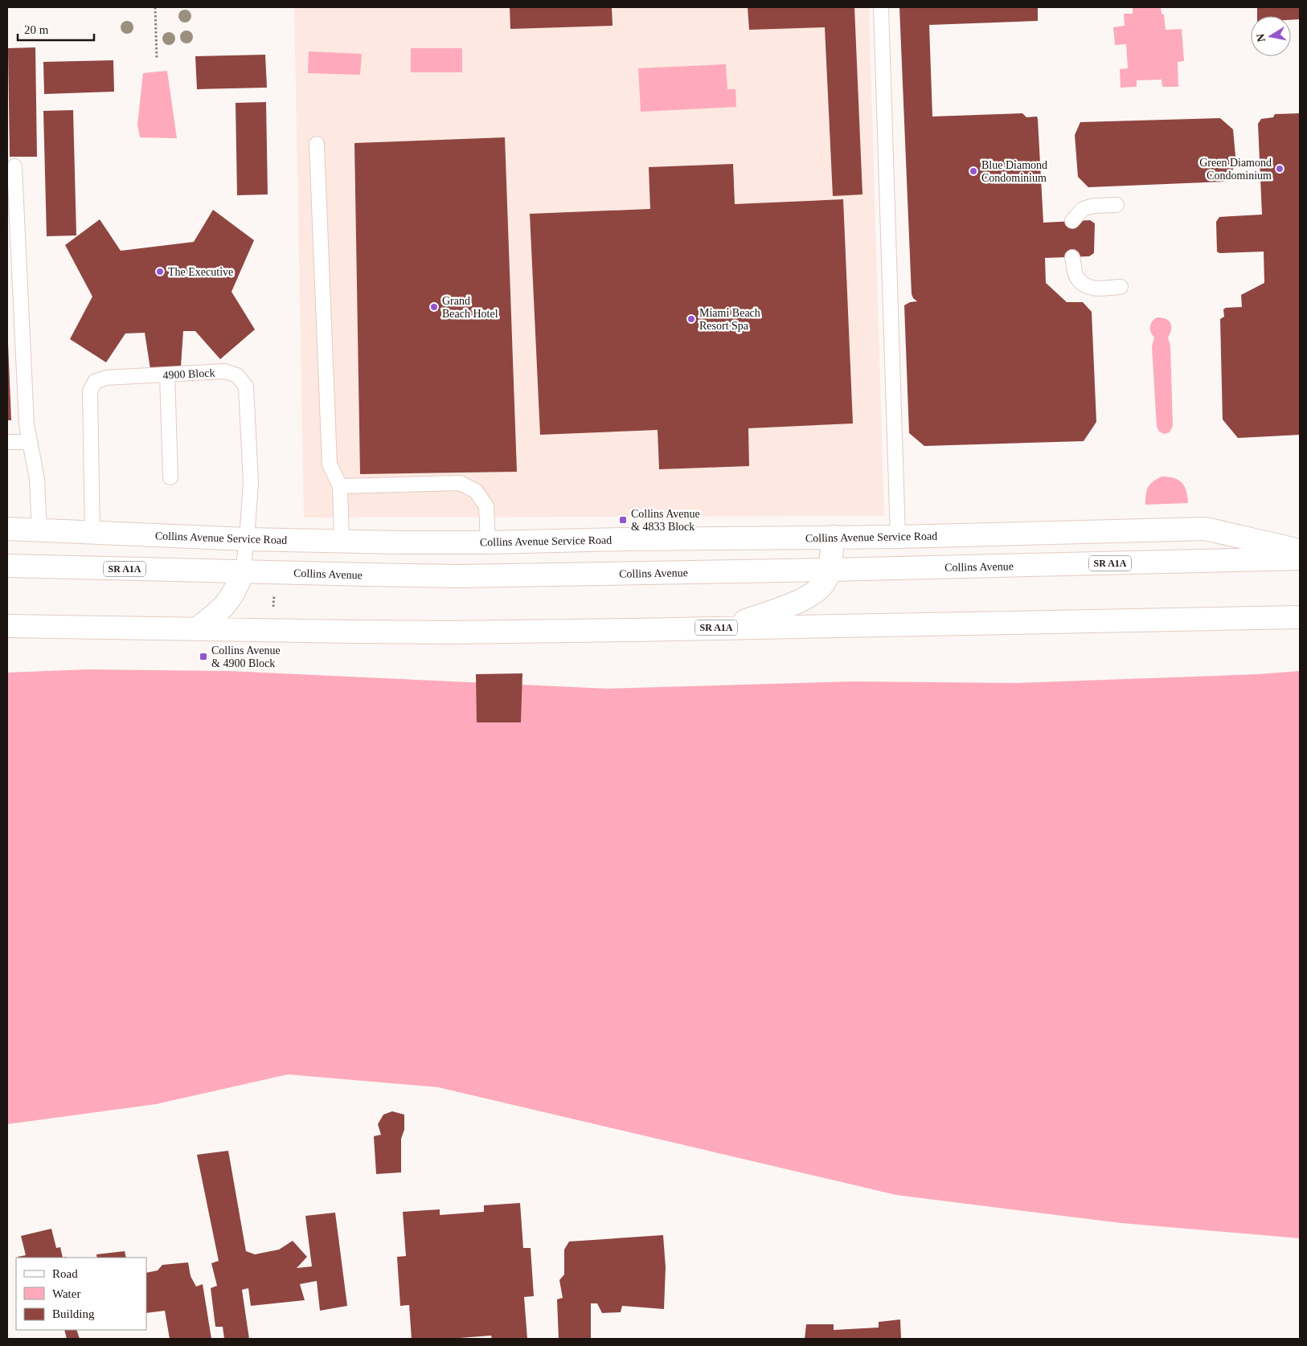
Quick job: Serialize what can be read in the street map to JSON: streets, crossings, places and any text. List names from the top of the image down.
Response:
{
  "streets": {
    "main road": ["Collins Avenue Service Road", "SR A1A", "Collins Avenue"],
    "lane": ["4900 Block"]
  },
  "crossings": [
    ["4900 Block", "Collins Avenue Service Road"],
    ["4900 Block", "Collins Avenue"]
  ],
  "places": {
    "other": [
      "Green Diamond Condominium",
      "Blue Diamond Condominium",
      "The Executive",
      "Grand Beach Hotel",
      "Miami Beach Resort Spa"
    ],
    "transit": ["Collins Avenue & 4833 Block", "Collins Avenue & 4900 Block"]
  },
  "legend": ["Road", "Water", "Building"],
  "scale_bar": "20 m",
  "north": "left"
}
